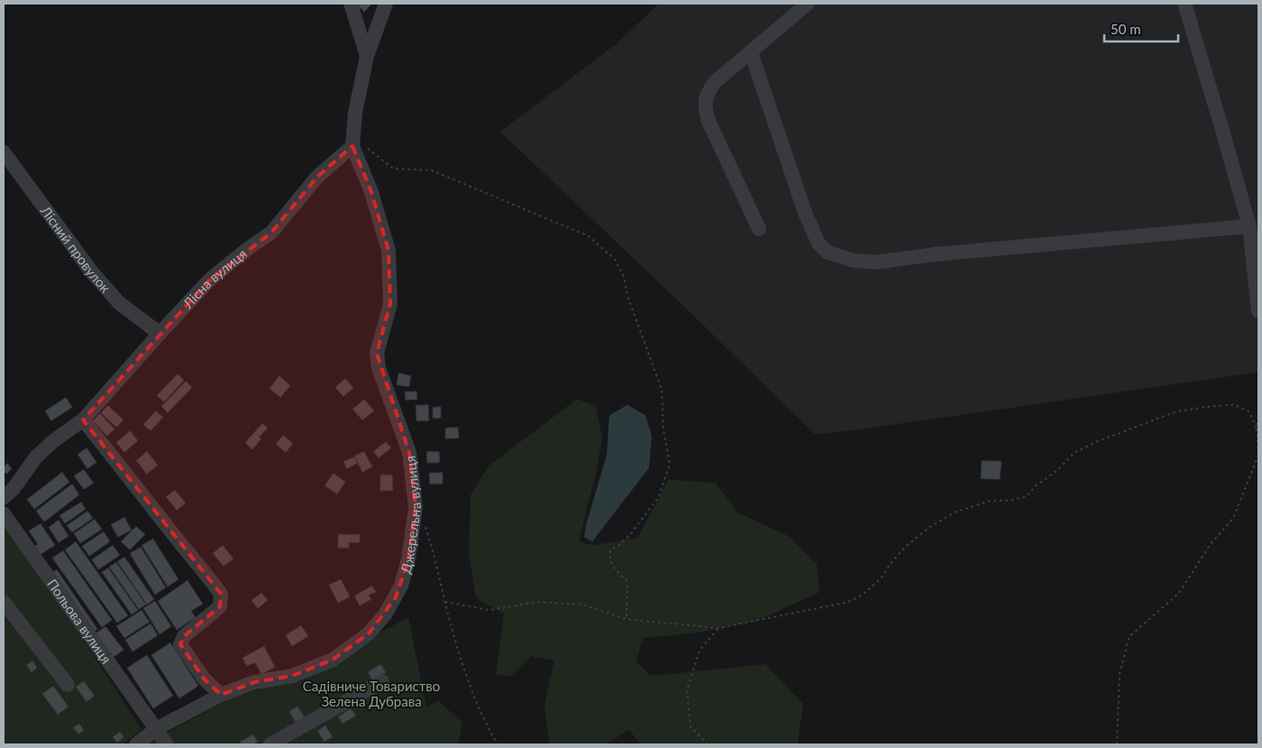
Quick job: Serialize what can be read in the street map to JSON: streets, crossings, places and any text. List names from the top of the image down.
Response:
{
  "streets": {
    "street": [
      "Лісний провулок",
      "Лісна вулиця",
      "Джерельна вулиця",
      "Польова вулиця"
    ]
  },
  "crossings": [
    ["Лісний провулок", "Лісна вулиця"],
    ["Лісна вулиця", "Джерельна вулиця"],
    ["Джерельна вулиця", "Польова вулиця"]
  ],
  "parks": ["Садівниче Товариство Зелена Дубрава"],
  "scale_bar": "50 m"
}
